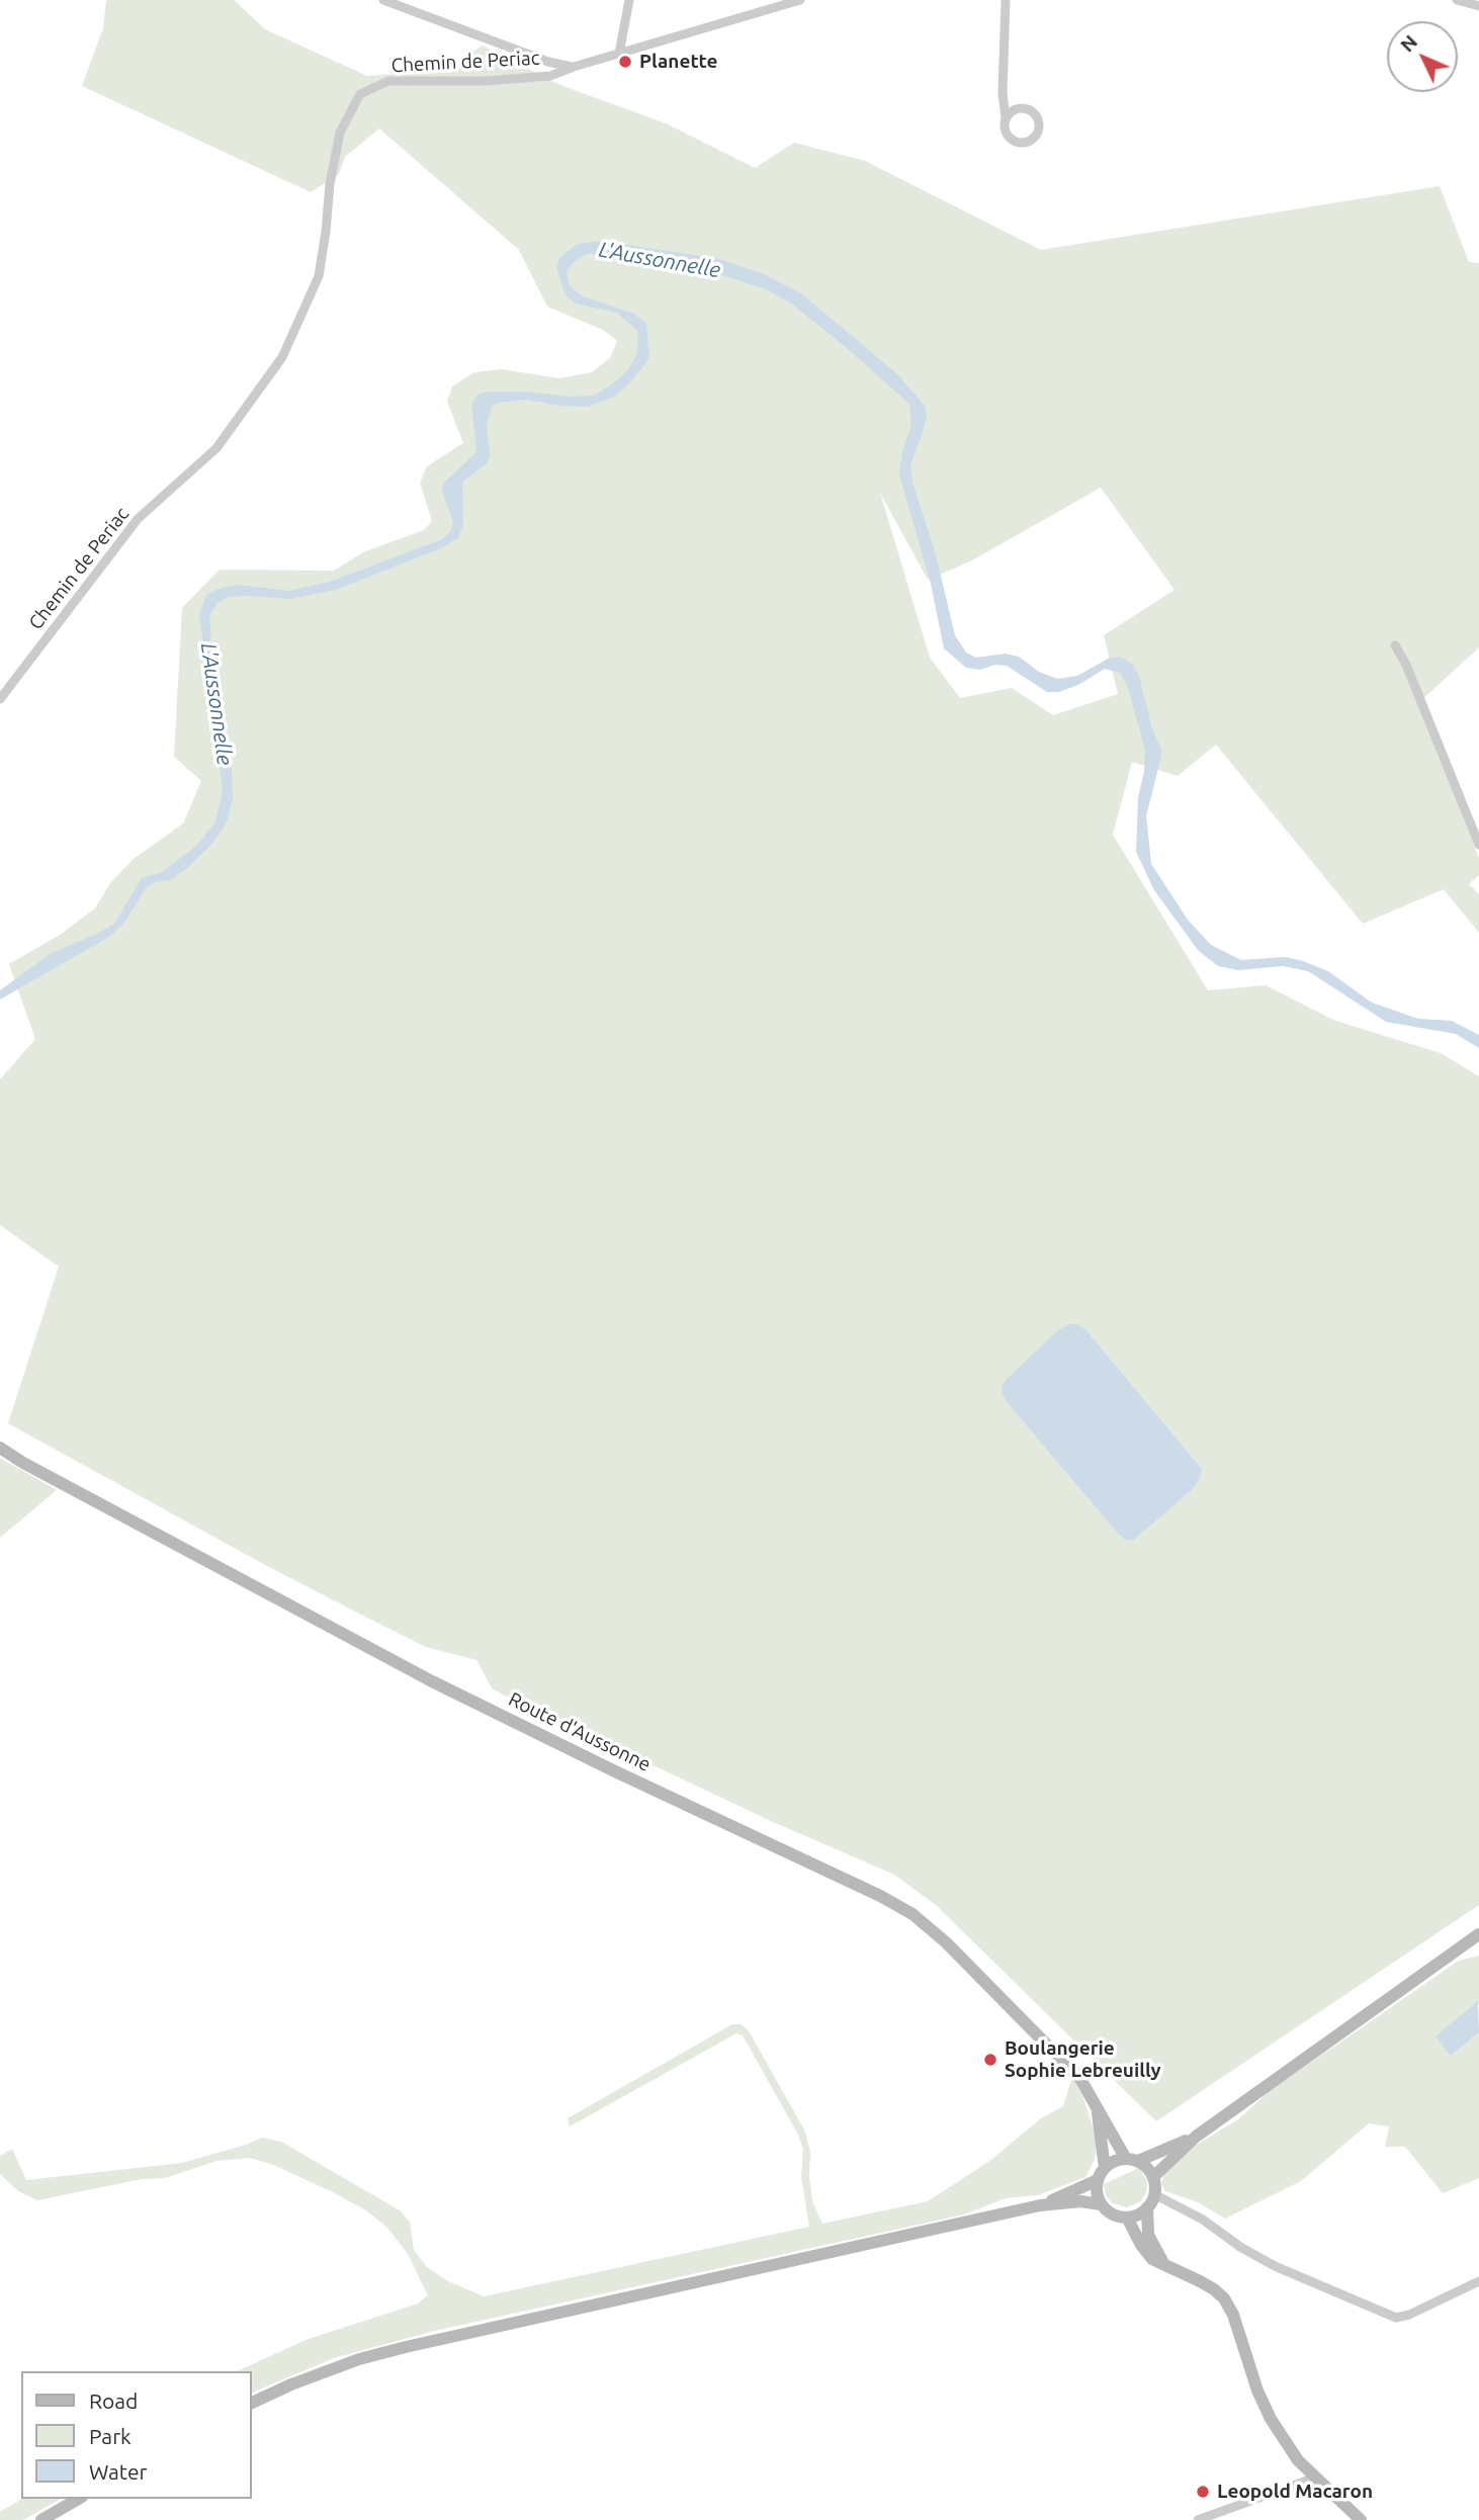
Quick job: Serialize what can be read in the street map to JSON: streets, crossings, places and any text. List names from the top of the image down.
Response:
{
  "streets": {
    "main road": ["Route d'Aussonne"],
    "street": ["Chemin de Periac"]
  },
  "water": ["L'Aussonnelle"],
  "places": ["Planette", "Boulangerie Sophie Lebreuilly", "Leopold Macaron"],
  "legend": ["Road", "Park", "Water"],
  "north": "top left"
}
